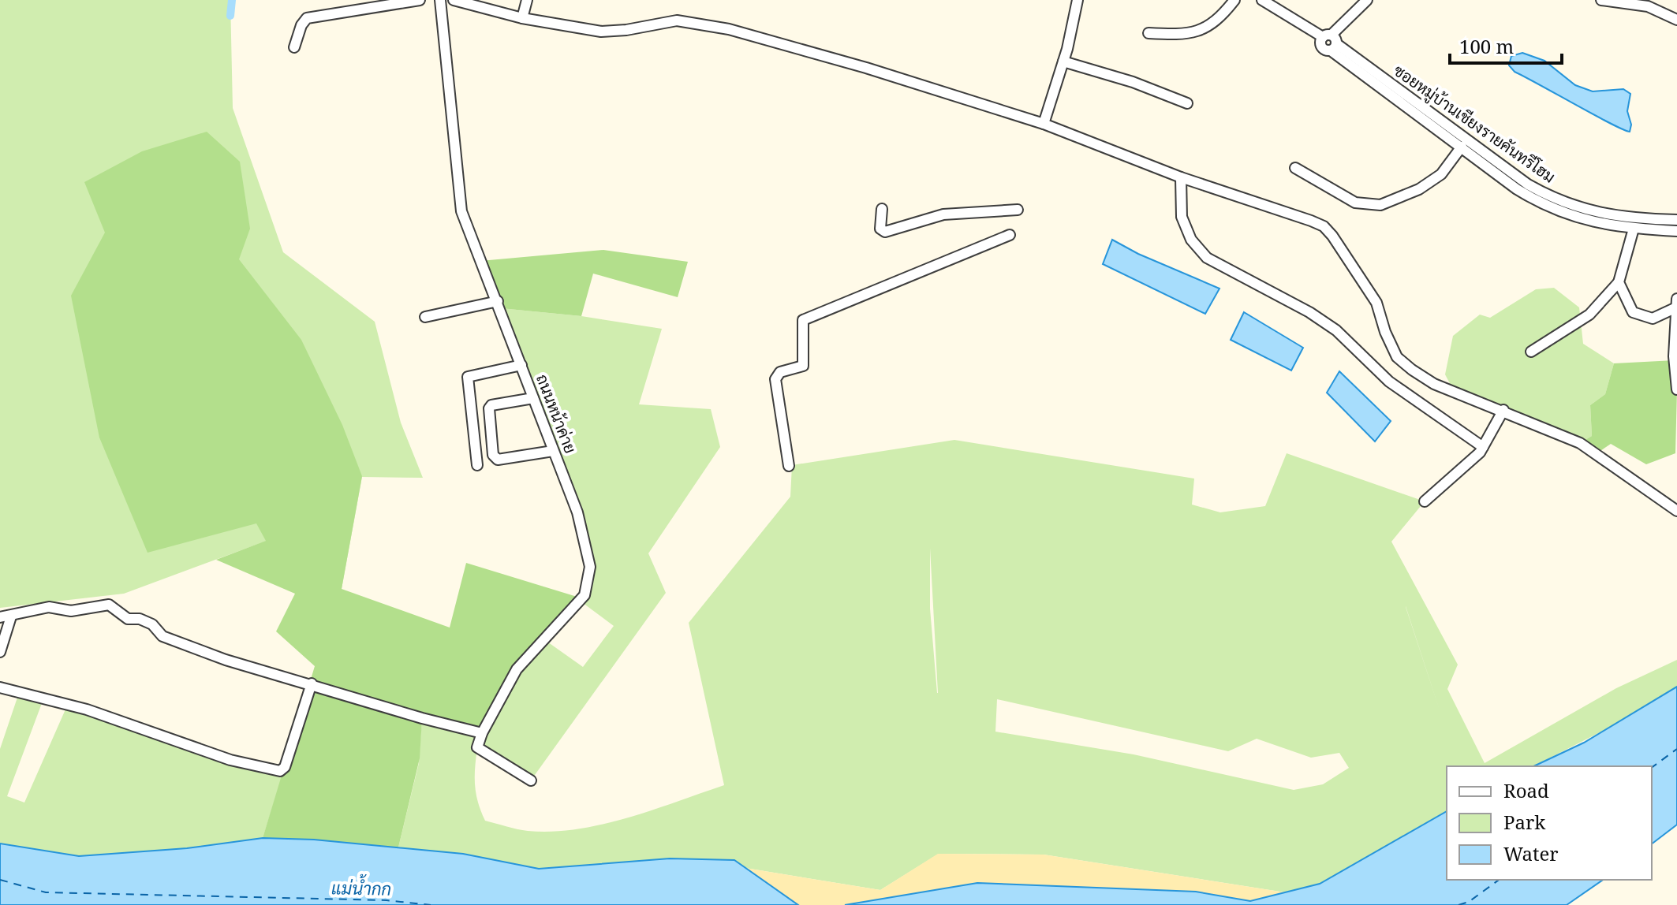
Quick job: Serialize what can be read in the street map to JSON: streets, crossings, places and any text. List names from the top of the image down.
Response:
{
  "streets": {
    "street": ["ซอยหมู่บ้านเชียงรายคันทรีโฮม", "ถนนหน้าค่าย"]
  },
  "water": ["แม่น้ำกก"],
  "legend": ["Road", "Park", "Water"],
  "scale_bar": "100 m"
}
